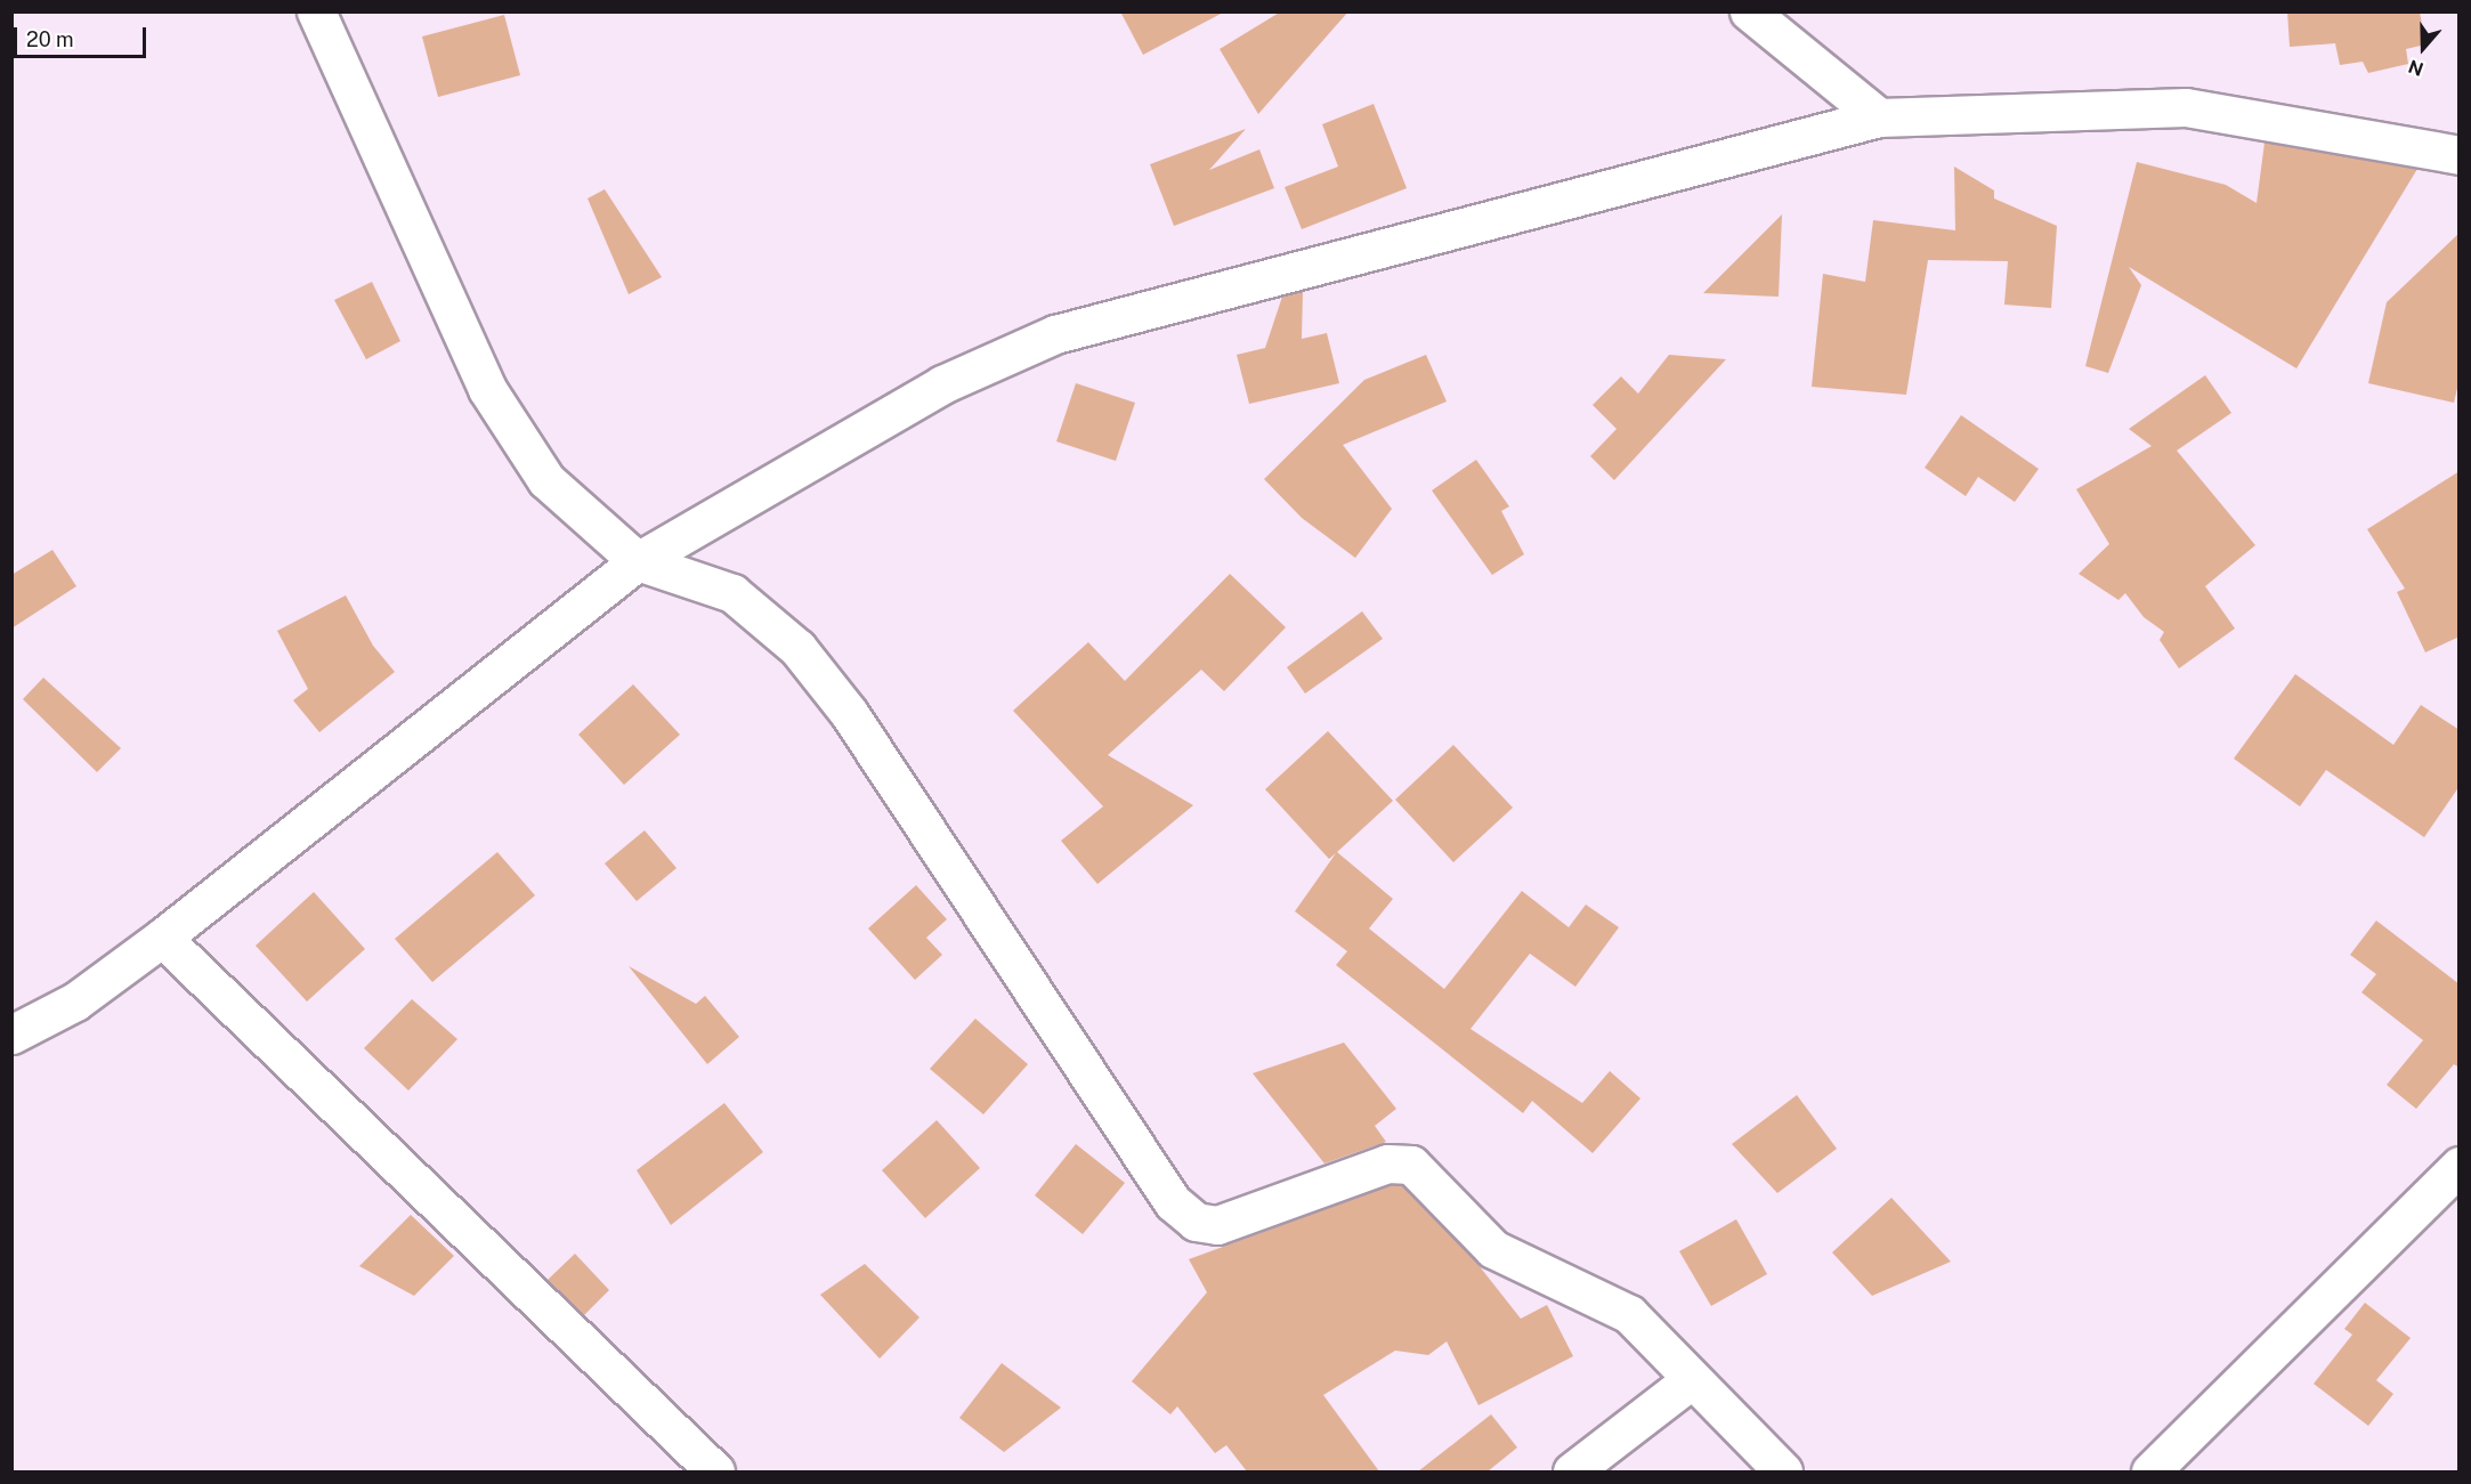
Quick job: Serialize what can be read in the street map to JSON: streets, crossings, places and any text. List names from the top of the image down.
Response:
{
  "scale_bar": "20 m",
  "north": "bottom"
}
